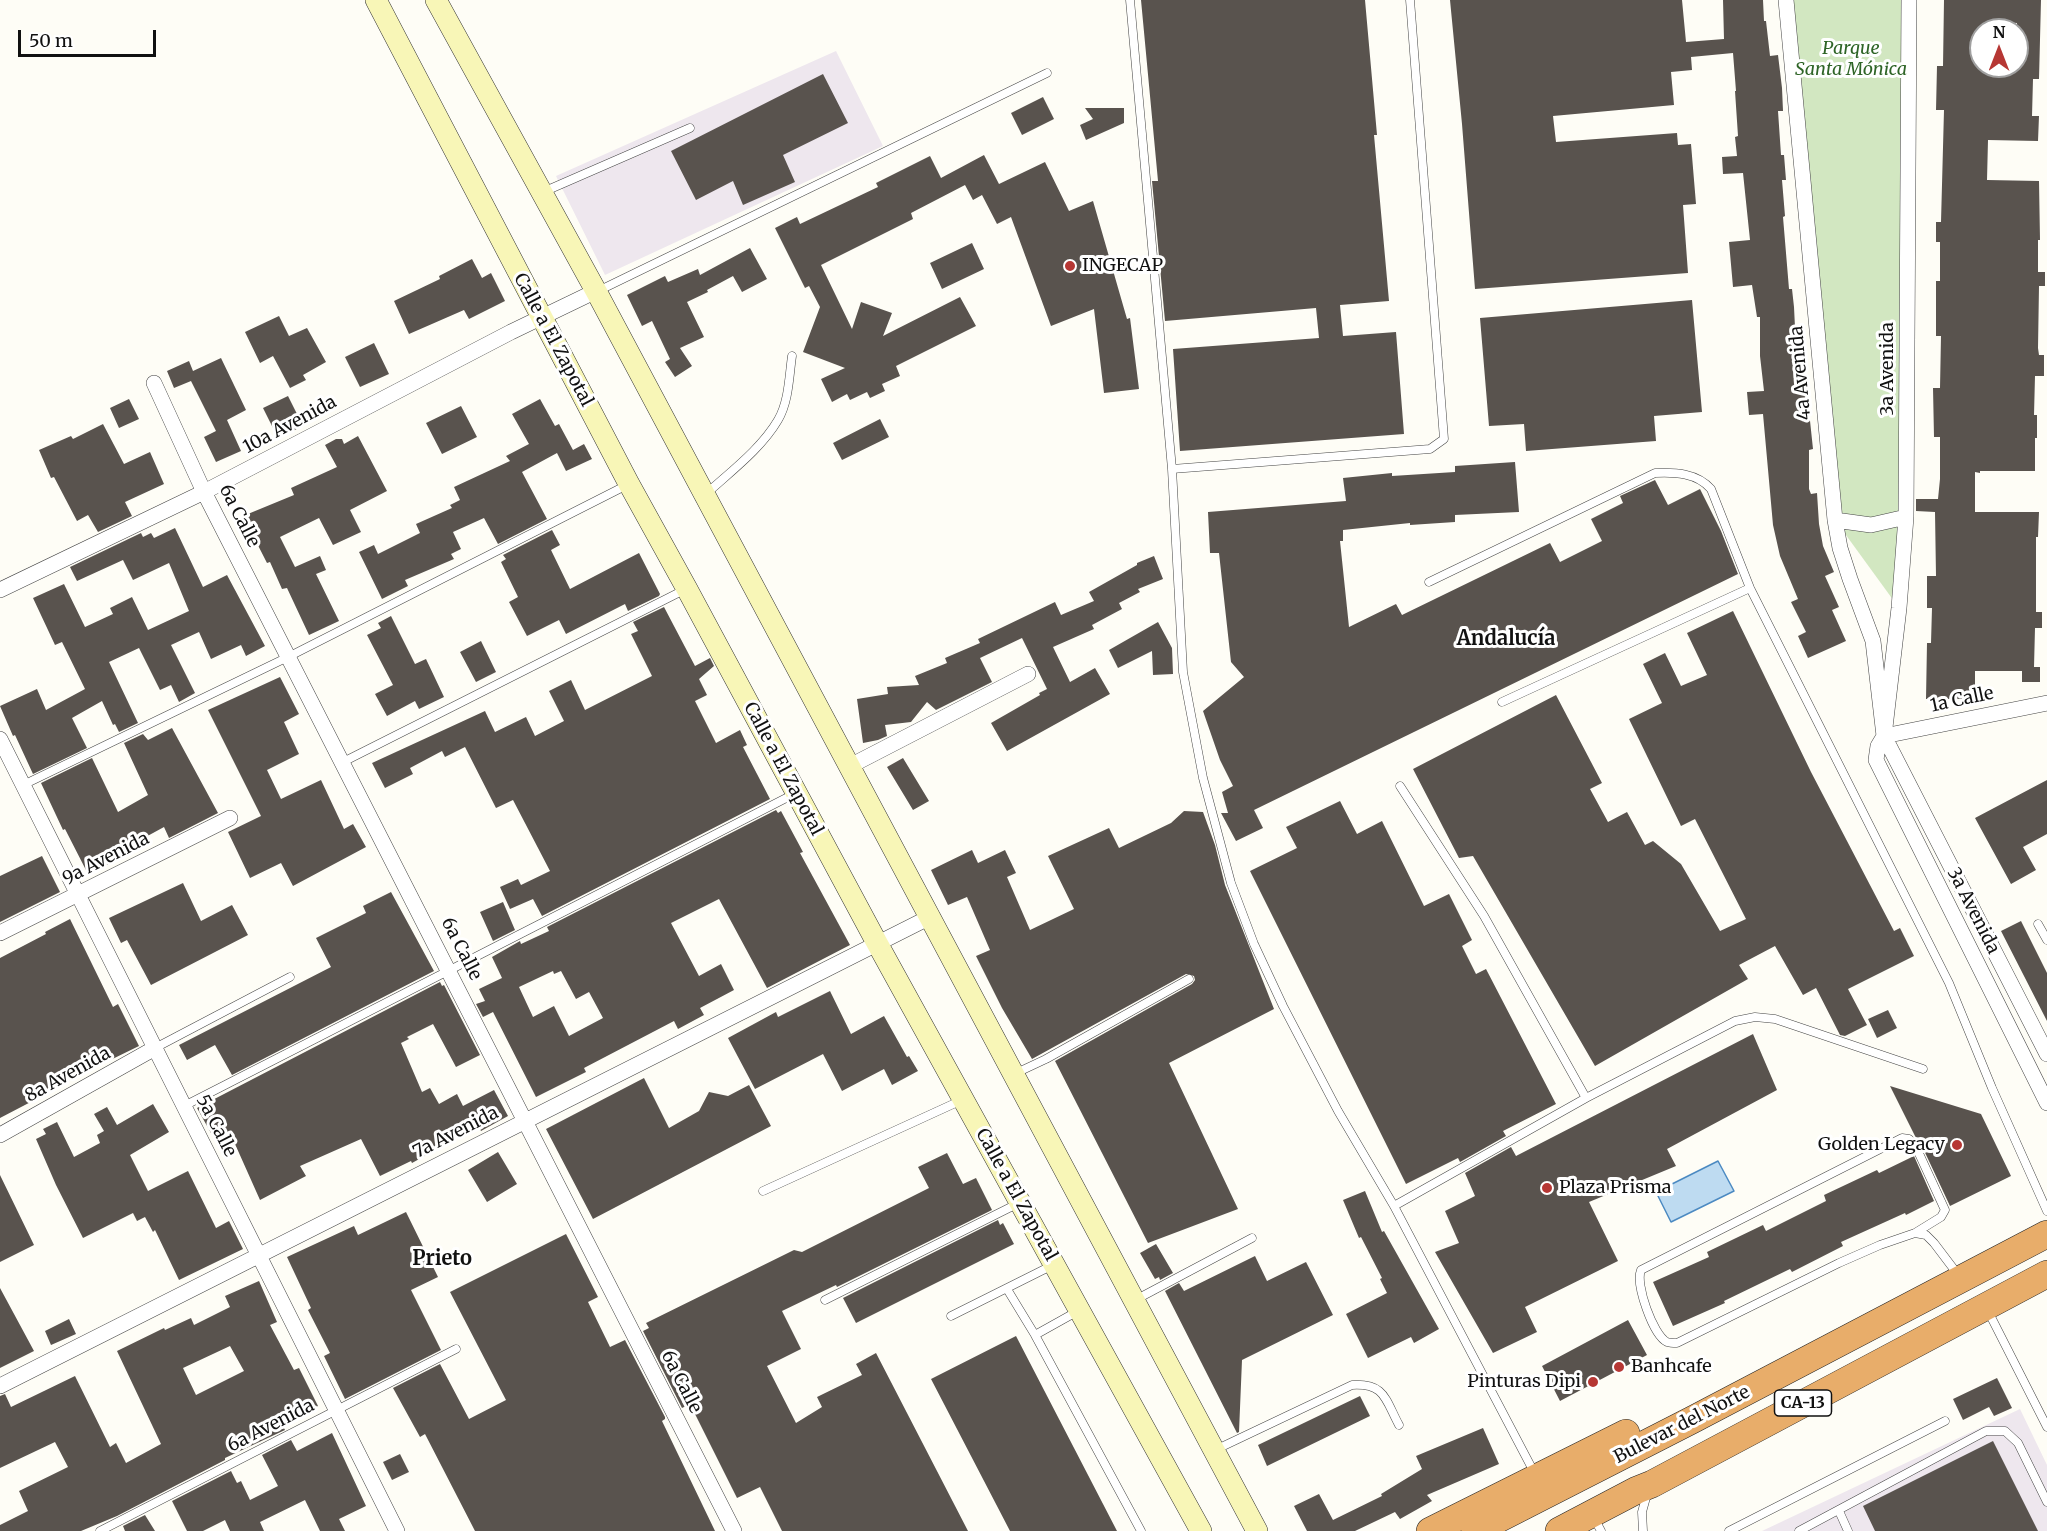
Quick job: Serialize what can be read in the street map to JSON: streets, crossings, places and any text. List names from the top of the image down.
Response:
{
  "streets": {
    "highway": ["CA-13", "Bulevar del Norte"],
    "street": [
      "Calle a El Zapotal",
      "3a Avenida",
      "4a Avenida",
      "10a Avenida",
      "6a Calle",
      "1a Calle",
      "9a Avenida",
      "8a Avenida",
      "5a Calle",
      "7a Avenida"
    ],
    "lane": ["6a Avenida"]
  },
  "crossings": [
    ["Calle a El Zapotal", "10a Avenida"],
    ["Calle a El Zapotal", "7a Avenida"],
    ["3a Avenida", "4a Avenida"],
    ["3a Avenida", "1a Calle"],
    ["4a Avenida", "1a Calle"],
    ["10a Avenida", "6a Calle"],
    ["6a Calle", "7a Avenida"],
    ["9a Avenida", "5a Calle"],
    ["8a Avenida", "5a Calle"],
    ["5a Calle", "7a Avenida"],
    ["5a Calle", "6a Avenida"]
  ],
  "districts": ["Andalucía", "Prieto"],
  "parks": ["Parque Santa Mónica"],
  "places": [
    "INGECAP",
    "Golden Legacy",
    "Plaza Prisma",
    "Banhcafe",
    "Pinturas Dipi"
  ],
  "scale_bar": "50 m",
  "north": "top"
}
